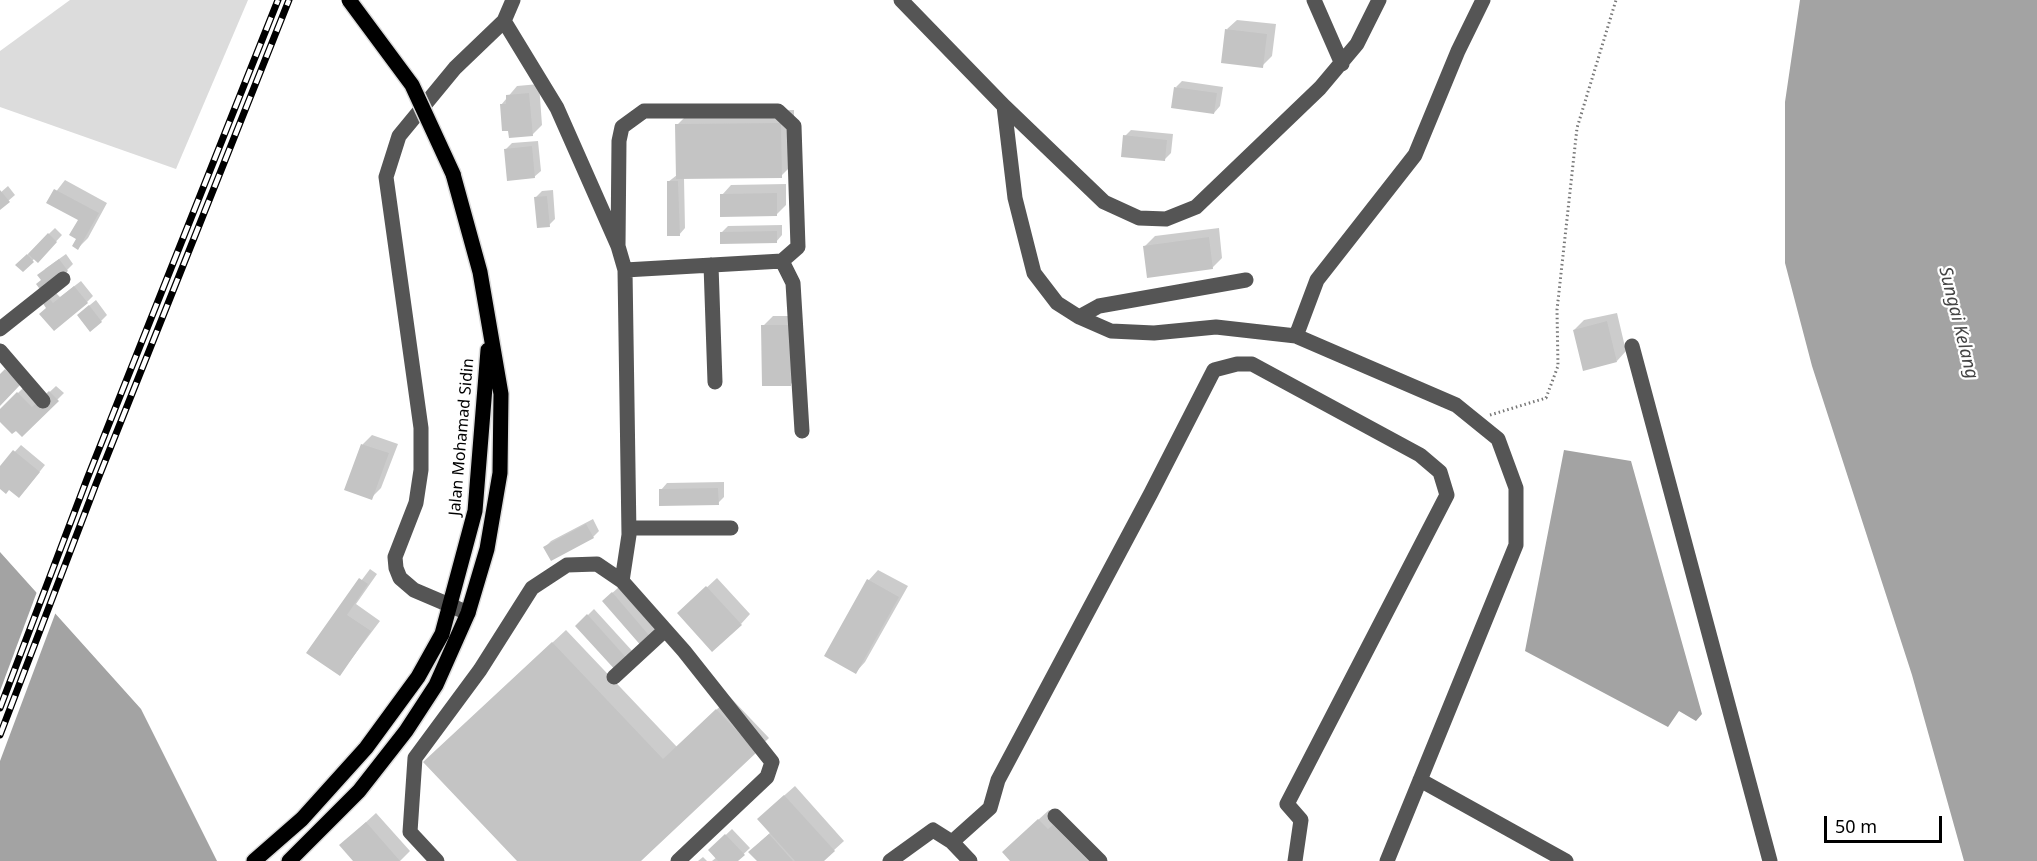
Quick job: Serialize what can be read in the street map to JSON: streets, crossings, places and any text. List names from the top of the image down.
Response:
{
  "streets": {
    "main road": ["Jalan Mohamad Sidin"]
  },
  "water": ["Sungai Kelang"],
  "scale_bar": "50 m"
}
